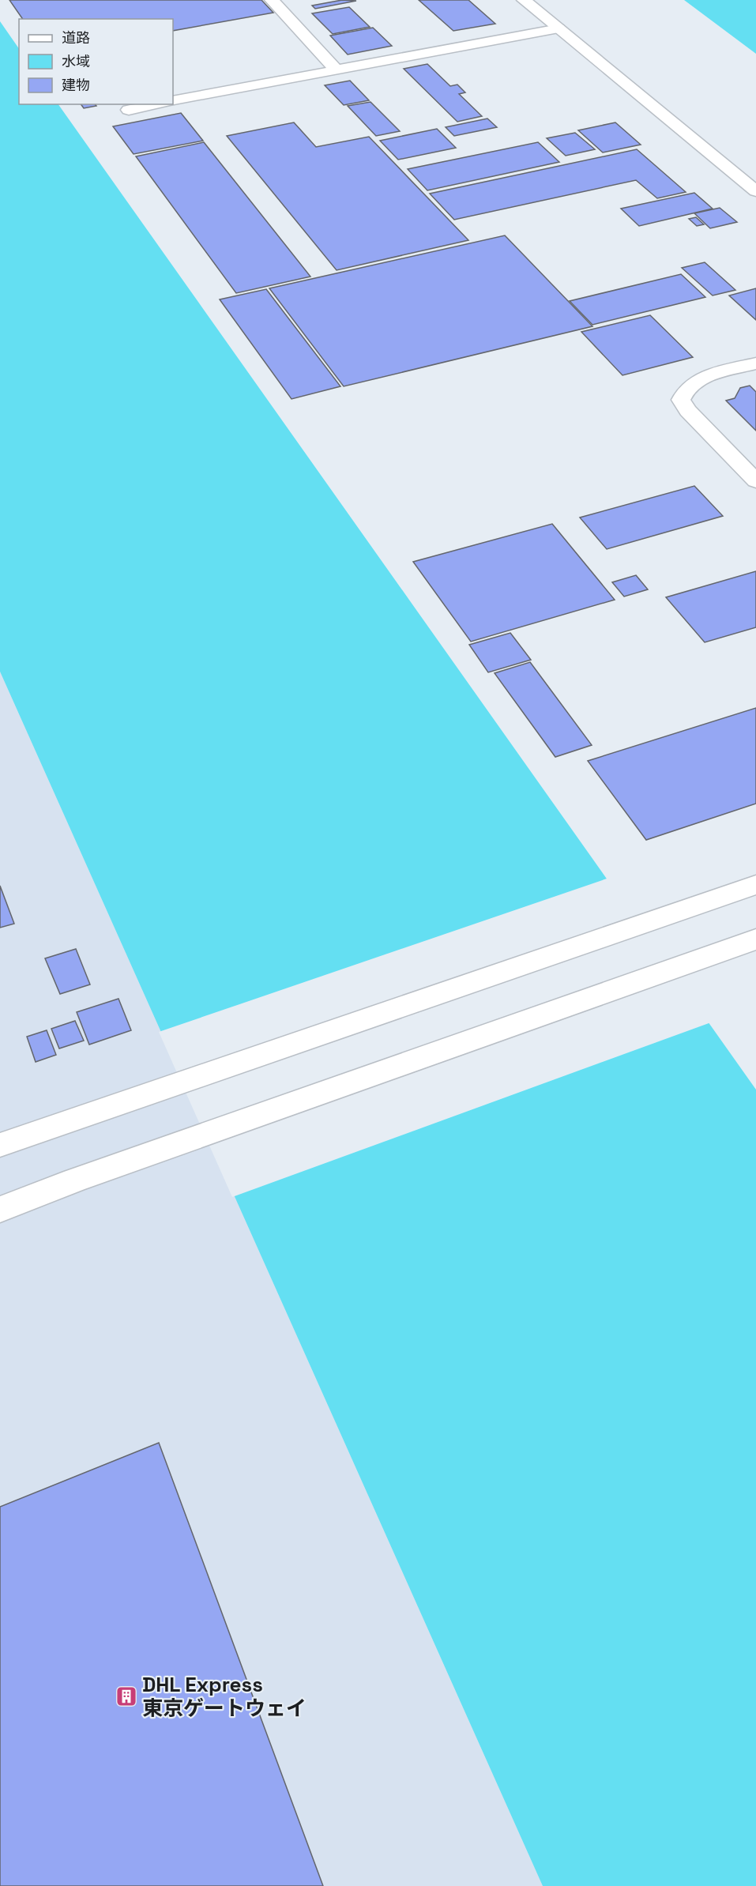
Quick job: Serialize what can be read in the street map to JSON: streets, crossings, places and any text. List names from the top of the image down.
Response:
{
  "places": {
    "building": ["DHL Express 東京ゲートウェイ"]
  },
  "legend": ["道路", "水域", "建物"]
}
